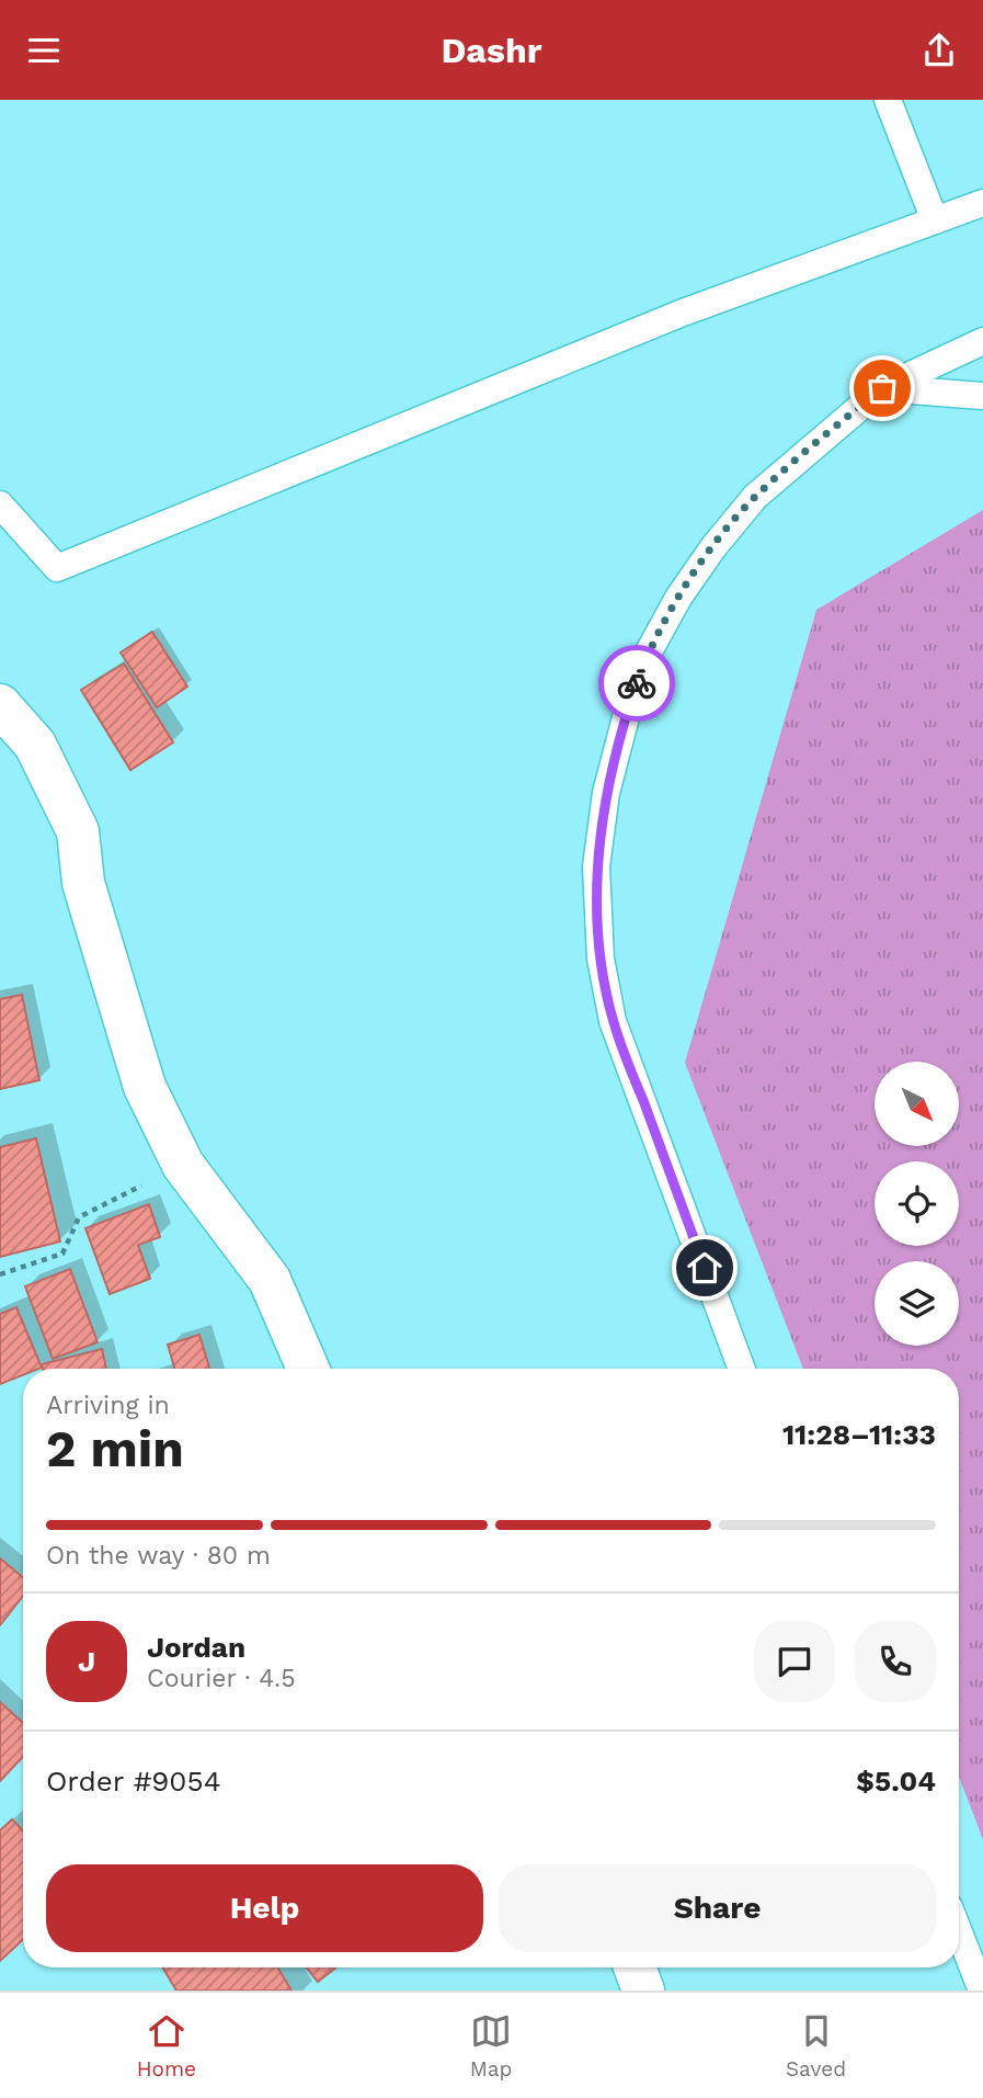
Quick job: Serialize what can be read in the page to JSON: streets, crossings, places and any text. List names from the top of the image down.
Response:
{
  "north": "bottom right",
  "page": {
    "header": "Dashr",
    "heading": ["2 min", "Arriving in", "11:28–11:33"],
    "panel": [
      "Jordan",
      "Courier · 4.5",
      "Order #9054",
      "$5.04"
    ],
    "bar": "On the way · 80 m",
    "round": "J",
    "buttons": ["Help", "Share"],
    "tabs": ["Home", "Map", "Saved"]
  }
}
